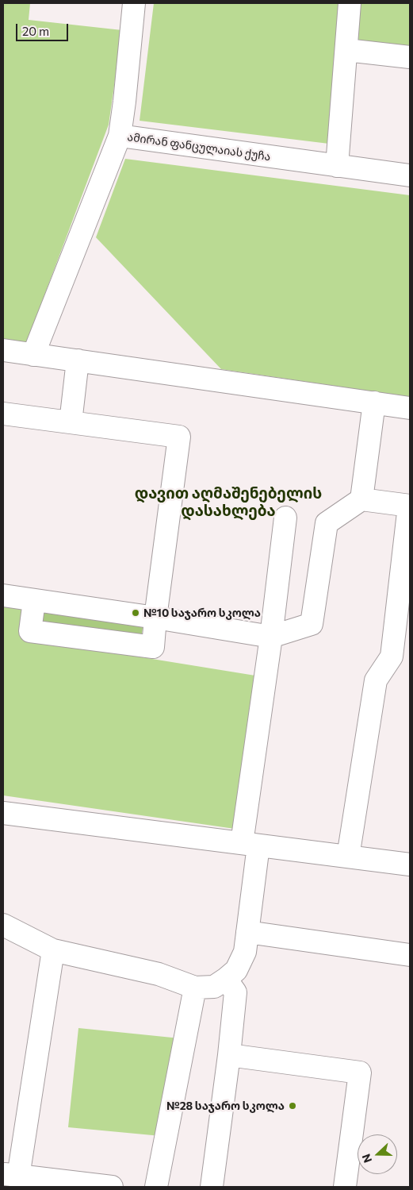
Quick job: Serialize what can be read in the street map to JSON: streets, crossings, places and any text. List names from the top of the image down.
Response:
{
  "streets": {
    "street": ["ამირან ფანცულაიას ქუჩა"]
  },
  "districts": ["დავით აღმაშენებელის დასახლება"],
  "places": ["№10 საჯარო სკოლა", "№28 საჯარო სკოლა"],
  "scale_bar": "20 m",
  "north": "left"
}
